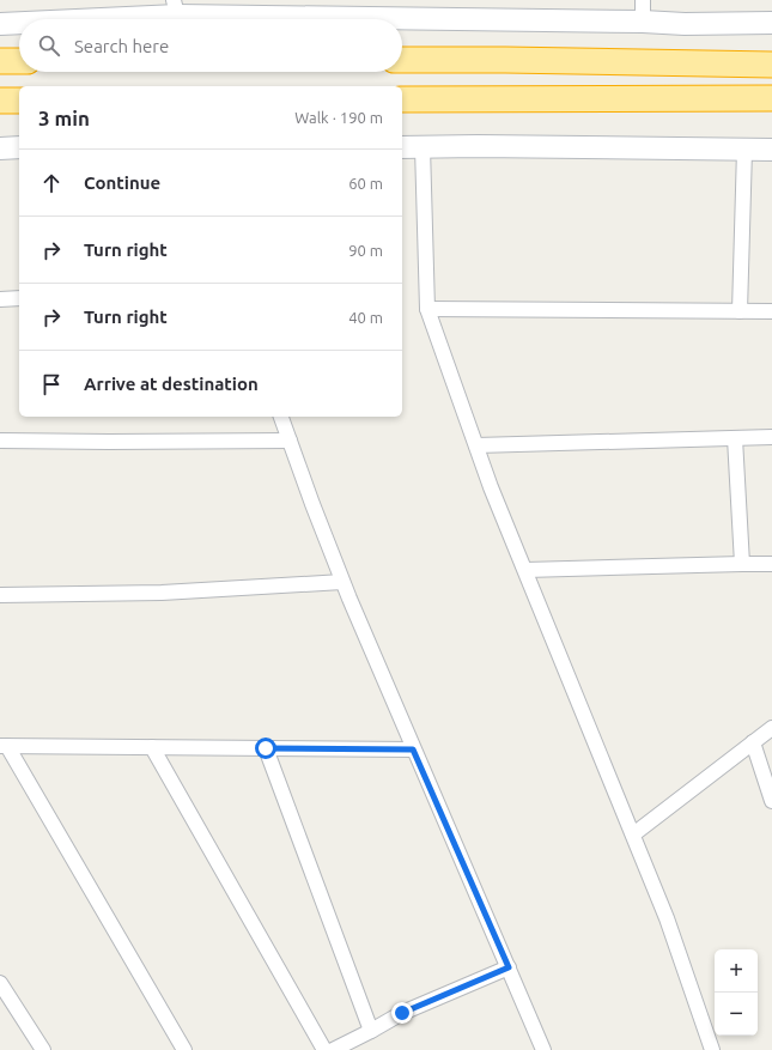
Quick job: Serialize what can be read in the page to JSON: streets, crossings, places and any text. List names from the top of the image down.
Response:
{
  "page": {
    "search": "Search here",
    "heading": ["3 min", "Walk · 190 m"],
    "list": [
      ["Continue", "60 m"],
      ["Turn right", "90 m"],
      ["Turn right", "40 m"],
      "Arrive at destination"
    ],
    "map_buttons": ["+", "−"]
  }
}
